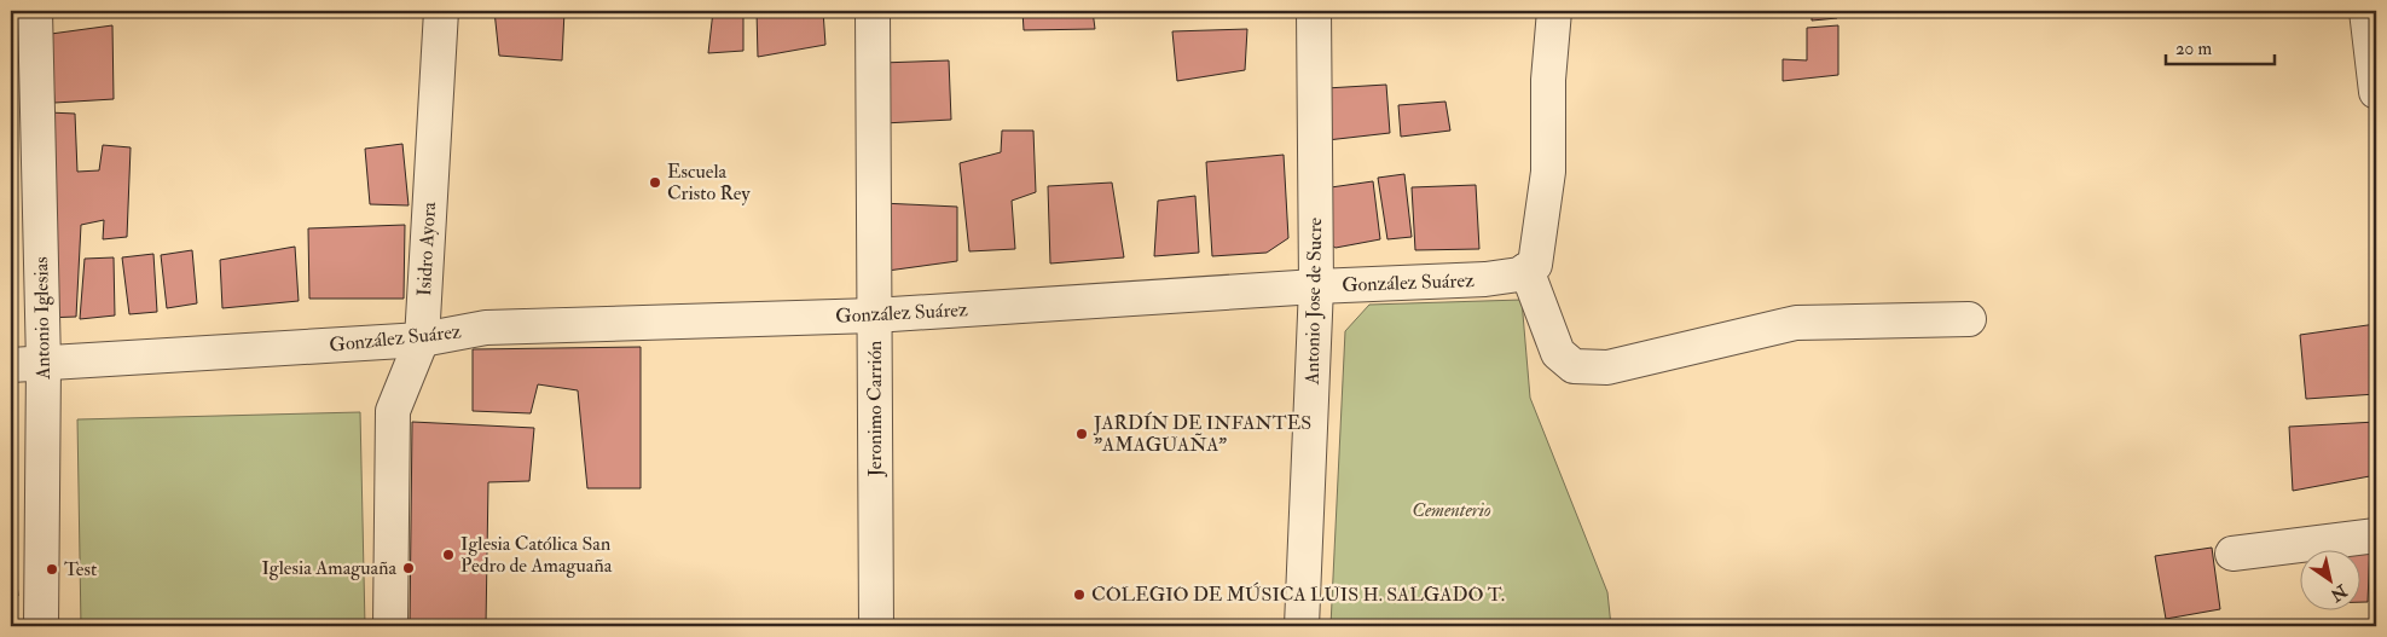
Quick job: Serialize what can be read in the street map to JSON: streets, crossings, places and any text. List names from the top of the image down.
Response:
{
  "streets": {
    "street": [
      "Isidro Ayora",
      "González Suárez",
      "Antonio Jose de Sucre",
      "Antonio Iglesias",
      "Jeronimo Carrión"
    ]
  },
  "crossings": [
    ["Isidro Ayora", "González Suárez"],
    ["González Suárez", "Antonio Jose de Sucre"],
    ["González Suárez", "Antonio Iglesias"],
    ["González Suárez", "Jeronimo Carrión"]
  ],
  "parks": ["Cementerio"],
  "places": [
    "Escuela Cristo Rey",
    "JARDÍN DE INFANTES \"AMAGUAÑA\"",
    "Iglesia Católica San Pedro de Amaguaña",
    "Iglesia Amaguaña",
    "Test",
    "COLEGIO DE MÚSICA LUIS H. SALGADO T."
  ],
  "scale_bar": "20 m",
  "north": "bottom right"
}
